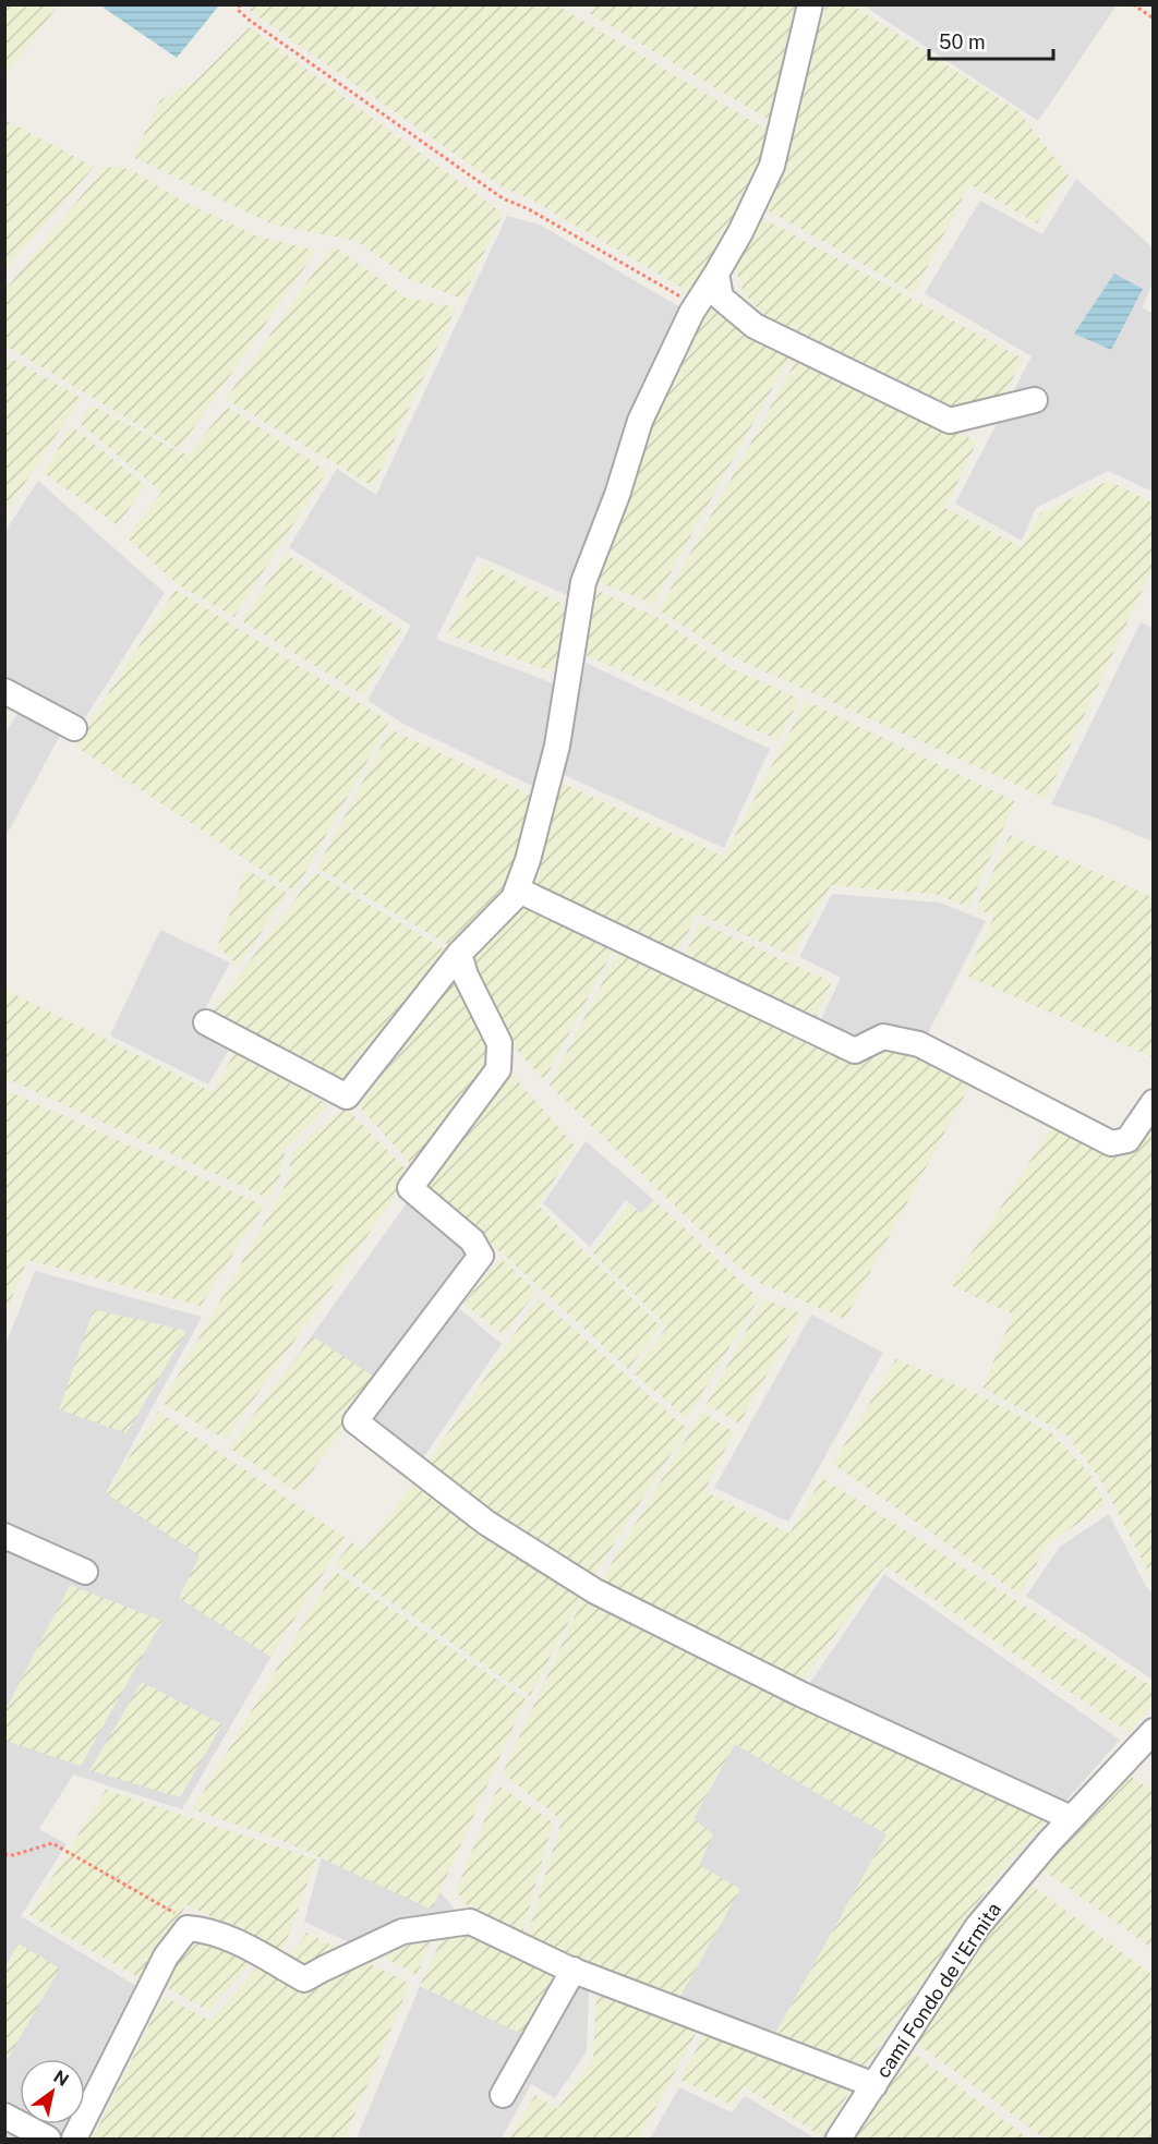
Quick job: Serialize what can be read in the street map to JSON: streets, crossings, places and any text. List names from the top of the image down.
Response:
{
  "streets": {
    "street": ["camí Fondo de l'Ermita"]
  },
  "scale_bar": "50 m",
  "north": "top right"
}
